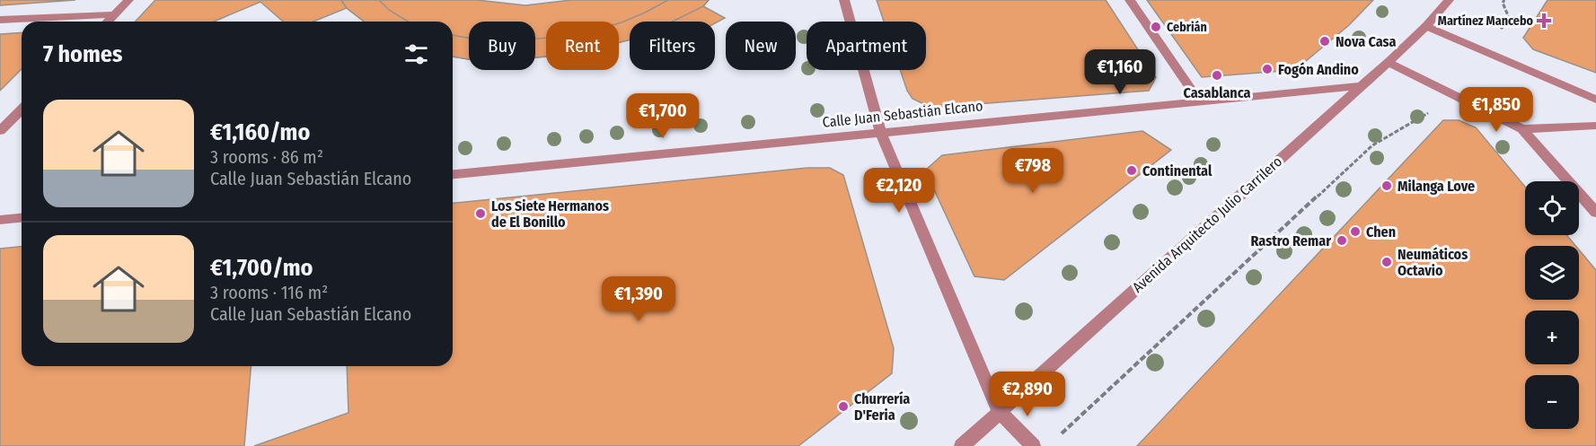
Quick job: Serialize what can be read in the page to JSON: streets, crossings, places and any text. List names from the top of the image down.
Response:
{
  "streets": {
    "street": ["Calle Juan Sebastián Elcano", "Avenida Arquitecto Julio Carrilero"]
  },
  "crossings": [
    ["Calle Juan Sebastián Elcano", "Avenida Arquitecto Julio Carrilero"]
  ],
  "places": {
    "health": ["Martínez Mancebo"],
    "other": [
      "Cebrián",
      "Nova Casa",
      "Fogón Andino",
      "Casablanca",
      "Continental",
      "Milanga Love",
      "Los Siete Hermanos de El Bonillo",
      "Chen",
      "Rastro Remar",
      "Neumáticos Octavio",
      "Churrería D'Feria"
    ]
  },
  "page": {
    "chip": [
      "Buy",
      "Rent",
      "Filters",
      "New",
      "Apartment"
    ],
    "heading": "7 homes",
    "price": [
      "€1,160",
      "€1,850",
      "€1,700",
      "€798",
      "€2,120",
      "€1,390",
      "€2,890"
    ],
    "list": [
      {
        "name": "€1,160/mo",
        "note": "3 rooms · 86 m² · Calle Juan Sebastián Elcano"
      },
      {
        "name": "€1,700/mo",
        "note": "3 rooms · 116 m² · Calle Juan Sebastián Elcano"
      }
    ],
    "map_buttons": ["+", "−"]
  }
}
